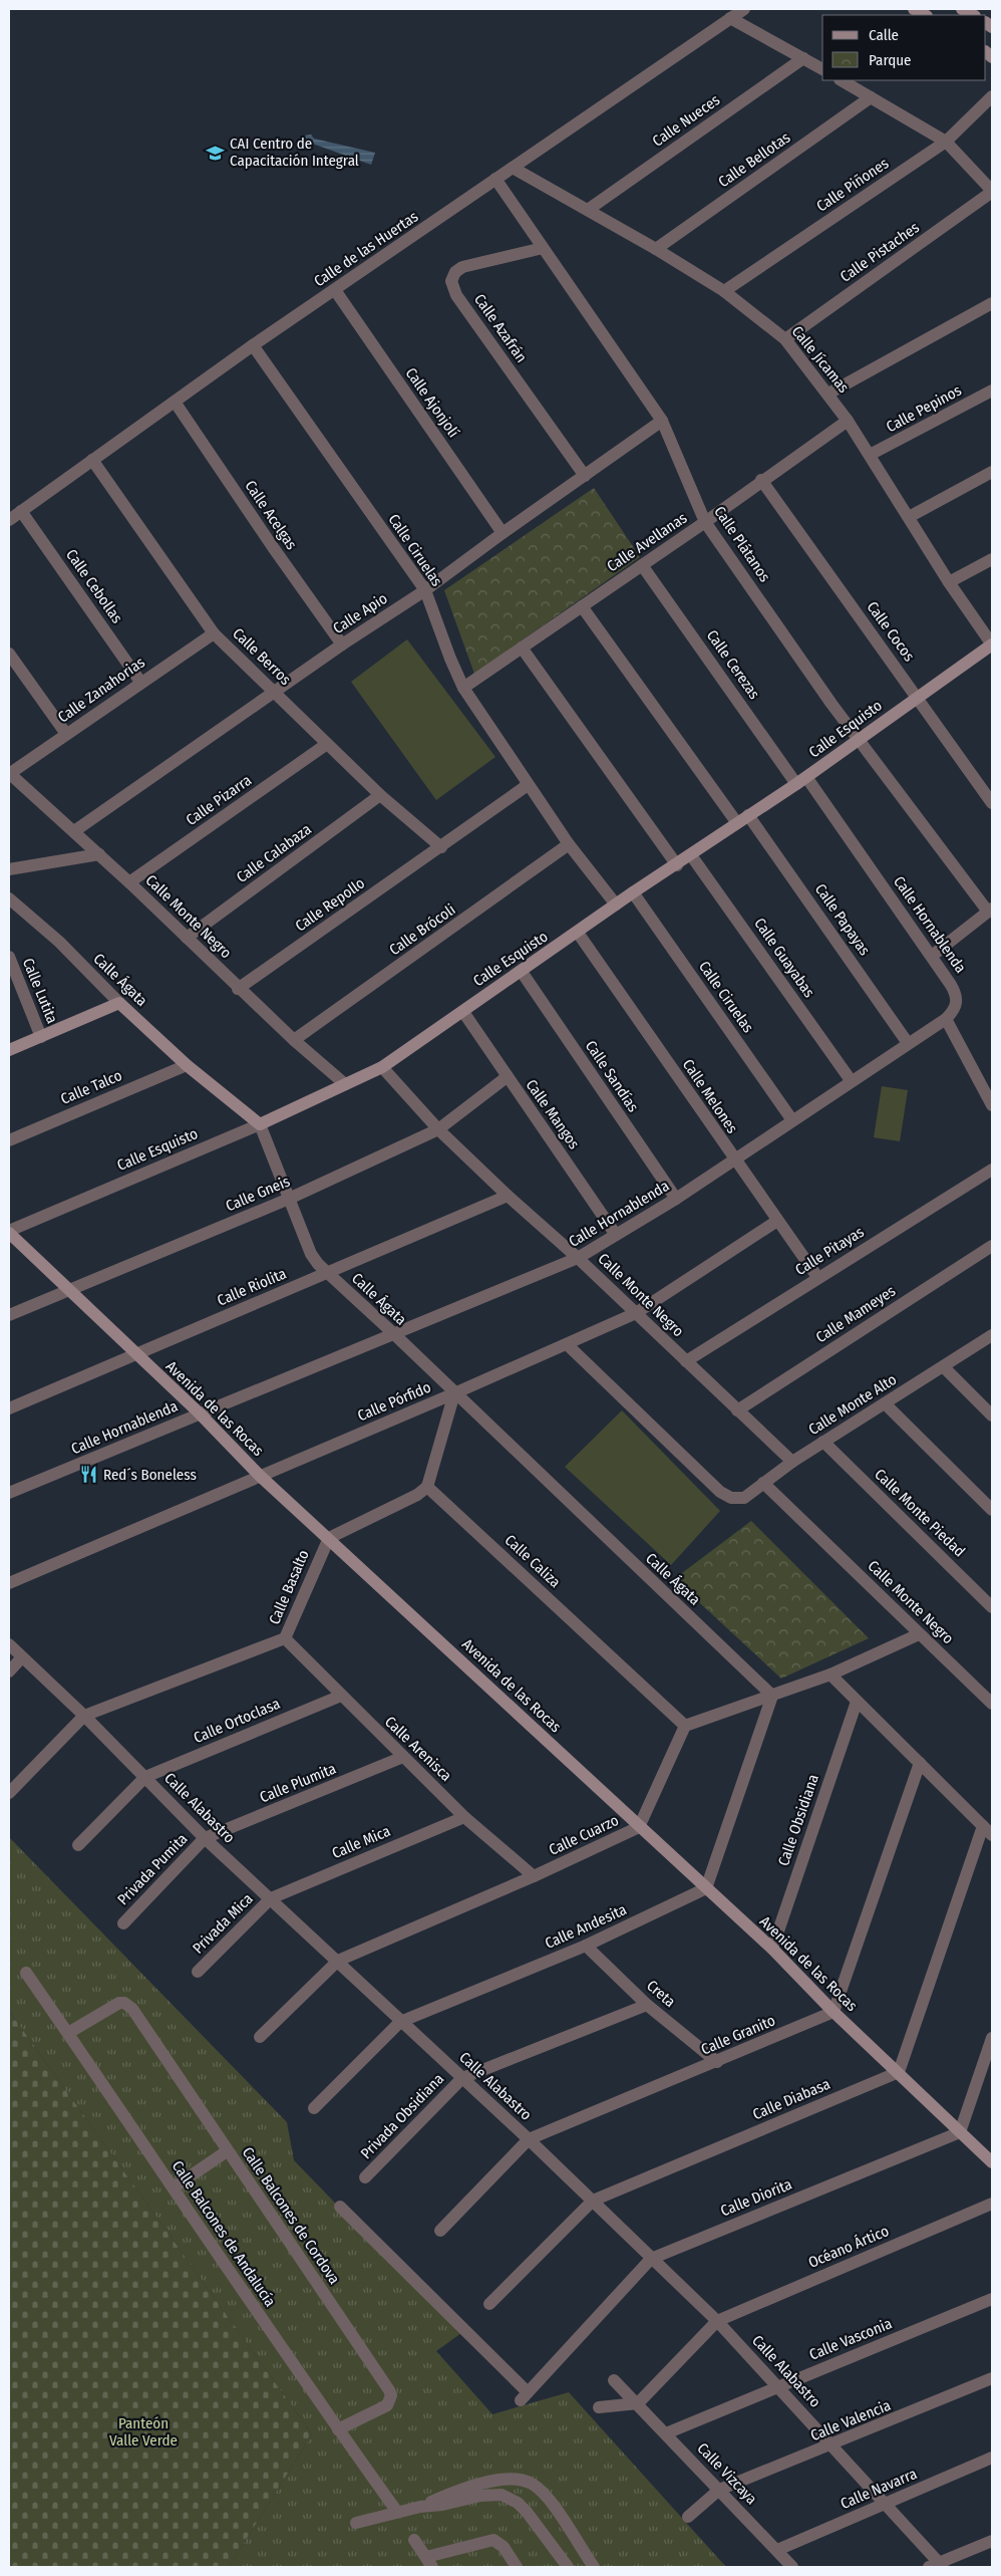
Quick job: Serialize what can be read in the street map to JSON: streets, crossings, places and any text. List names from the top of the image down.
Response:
{
  "streets": {
    "street": [
      "Calle Nueces",
      "Calle Bellotas",
      "Calle Piñones",
      "Calle de las Huertas",
      "Calle Pistaches",
      "Calle Azafrán",
      "Calle Jícamas",
      "Calle Ajonjolí",
      "Calle Pepinos",
      "Calle Acelgas",
      "Calle Avellanas",
      "Calle Plátanos",
      "Calle Ciruelas",
      "Calle Cebollas",
      "Calle Apio",
      "Calle Cocos",
      "Calle Berros",
      "Calle Cerezas",
      "Calle Zanahorias",
      "Calle Esquisto",
      "Calle Pizarra",
      "Calle Calabaza",
      "Calle Repollo",
      "Calle Monte Negro",
      "Calle Papayas",
      "Calle Hornablenda",
      "Calle Brócoli",
      "Calle Guayabas",
      "Calle Ágata",
      "Calle Lutita",
      "Calle Sandías",
      "Calle Talco",
      "Calle Melones",
      "Calle Mangos",
      "Calle Gneis",
      "Calle Pitayas",
      "Calle Riolita",
      "Calle Mameyes",
      "Calle Pórfido",
      "Calle Monte Alto",
      "Avenida de las Rocas",
      "Calle Monte Piedad",
      "Calle Caliza",
      "Calle Basalto",
      "Calle Ortoclasa",
      "Calle Arenisca",
      "Calle Plumita",
      "Calle Alabastro",
      "Calle Obsidiana",
      "Calle Cuarzo",
      "Calle Mica",
      "Privada Pumita",
      "Privada Mica",
      "Calle Andesita",
      "Creta",
      "Calle Granito",
      "Calle Diabasa",
      "Privada Obsidiana",
      "Calle Diorita",
      "Calle Balcones de Cordova",
      "Calle Balcones de Andalucía",
      "Océano Ártico",
      "Calle Vasconia",
      "Calle Valencia",
      "Calle Vizcaya",
      "Calle Navarra"
    ]
  },
  "crossings": [
    ["Calle Nueces", "Calle Jícamas"],
    ["Calle Bellotas", "Calle Jícamas"],
    ["Calle Piñones", "Calle Jícamas"],
    ["Calle de las Huertas", "Calle Jícamas"],
    ["Calle de las Huertas", "Calle Ajonjolí"],
    ["Calle de las Huertas", "Calle Acelgas"],
    ["Calle de las Huertas", "Calle Plátanos"],
    ["Calle de las Huertas", "Calle Ciruelas"],
    ["Calle de las Huertas", "Calle Cebollas"],
    ["Calle de las Huertas", "Calle Berros"],
    ["Calle Pistaches", "Calle Jícamas"],
    ["Calle Azafrán", "Calle Plátanos"],
    ["Calle Azafrán", "Calle Apio"],
    ["Calle Jícamas", "Calle Pepinos"],
    ["Calle Jícamas", "Calle Avellanas"],
    ["Calle Jícamas", "Calle Esquisto"],
    ["Calle Ajonjolí", "Calle Apio"],
    ["Calle Acelgas", "Calle Apio"],
    ["Calle Avellanas", "Calle Plátanos"],
    ["Calle Avellanas", "Calle Ciruelas"],
    ["Calle Avellanas", "Calle Cocos"],
    ["Calle Avellanas", "Calle Cerezas"],
    ["Calle Plátanos", "Calle Apio"],
    ["Calle Plátanos", "Calle Esquisto"],
    ["Calle Ciruelas", "Calle Apio"],
    ["Calle Ciruelas", "Calle Esquisto"],
    ["Calle Ciruelas", "Calle Hornablenda"],
    ["Calle Ciruelas", "Calle Brócoli"],
    ["Calle Cebollas", "Calle Zanahorias"],
    ["Calle Apio", "Calle Berros"],
    ["Calle Apio", "Calle Monte Negro"],
    ["Calle Cocos", "Calle Esquisto"],
    ["Calle Berros", "Calle Zanahorias"],
    ["Calle Berros", "Calle Pizarra"],
    ["Calle Berros", "Calle Calabaza"],
    ["Calle Berros", "Calle Repollo"],
    ["Calle Cerezas", "Calle Esquisto"],
    ["Calle Cerezas", "Calle Hornablenda"],
    ["Calle Zanahorias", "Calle Monte Negro"],
    ["Calle Esquisto", "Calle Monte Negro"],
    ["Calle Esquisto", "Calle Papayas"],
    ["Calle Esquisto", "Calle Hornablenda"],
    ["Calle Esquisto", "Calle Guayabas"],
    ["Calle Esquisto", "Calle Ágata"],
    ["Calle Esquisto", "Calle Sandías"],
    ["Calle Esquisto", "Calle Melones"],
    ["Calle Esquisto", "Calle Mangos"],
    ["Calle Esquisto", "Avenida de las Rocas"],
    ["Calle Pizarra", "Calle Monte Negro"],
    ["Calle Calabaza", "Calle Monte Negro"],
    ["Calle Repollo", "Calle Monte Negro"],
    ["Calle Monte Negro", "Calle Hornablenda"],
    ["Calle Monte Negro", "Calle Brócoli"],
    ["Calle Monte Negro", "Calle Gneis"],
    ["Calle Monte Negro", "Calle Pitayas"],
    ["Calle Monte Negro", "Calle Riolita"],
    ["Calle Monte Negro", "Calle Mameyes"],
    ["Calle Monte Negro", "Calle Pórfido"],
    ["Calle Monte Negro", "Calle Monte Alto"],
    ["Calle Papayas", "Calle Hornablenda"],
    ["Calle Hornablenda", "Calle Guayabas"],
    ["Calle Hornablenda", "Calle Ágata"],
    ["Calle Hornablenda", "Calle Sandías"],
    ["Calle Hornablenda", "Calle Melones"],
    ["Calle Hornablenda", "Calle Mangos"],
    ["Calle Hornablenda", "Avenida de las Rocas"],
    ["Calle Ágata", "Calle Talco"],
    ["Calle Ágata", "Calle Gneis"],
    ["Calle Ágata", "Calle Riolita"],
    ["Calle Ágata", "Calle Pórfido"],
    ["Calle Melones", "Calle Pitayas"],
    ["Calle Melones", "Calle Pórfido"],
    ["Calle Mangos", "Calle Gneis"],
    ["Calle Gneis", "Avenida de las Rocas"],
    ["Calle Riolita", "Avenida de las Rocas"],
    ["Calle Pórfido", "Calle Monte Alto"],
    ["Calle Pórfido", "Avenida de las Rocas"],
    ["Calle Monte Alto", "Calle Monte Piedad"],
    ["Avenida de las Rocas", "Calle Basalto"],
    ["Avenida de las Rocas", "Calle Obsidiana"],
    ["Avenida de las Rocas", "Calle Cuarzo"],
    ["Avenida de las Rocas", "Calle Andesita"],
    ["Avenida de las Rocas", "Calle Granito"],
    ["Avenida de las Rocas", "Calle Diabasa"],
    ["Avenida de las Rocas", "Calle Diorita"],
    ["Calle Caliza", "Calle Cuarzo"],
    ["Calle Basalto", "Calle Arenisca"],
    ["Calle Basalto", "Calle Alabastro"],
    ["Calle Ortoclasa", "Calle Arenisca"],
    ["Calle Ortoclasa", "Calle Alabastro"],
    ["Calle Arenisca", "Calle Plumita"],
    ["Calle Arenisca", "Calle Cuarzo"],
    ["Calle Arenisca", "Calle Mica"],
    ["Calle Plumita", "Calle Alabastro"],
    ["Calle Plumita", "Privada Pumita"],
    ["Calle Alabastro", "Calle Cuarzo"],
    ["Calle Alabastro", "Calle Mica"],
    ["Calle Alabastro", "Privada Pumita"],
    ["Calle Alabastro", "Privada Mica"],
    ["Calle Alabastro", "Calle Andesita"],
    ["Calle Alabastro", "Calle Granito"],
    ["Calle Alabastro", "Calle Diabasa"],
    ["Calle Alabastro", "Privada Obsidiana"],
    ["Calle Alabastro", "Calle Diorita"],
    ["Calle Alabastro", "Océano Ártico"],
    ["Calle Alabastro", "Calle Vasconia"],
    ["Calle Alabastro", "Calle Valencia"],
    ["Calle Alabastro", "Calle Navarra"],
    ["Calle Mica", "Privada Mica"],
    ["Calle Andesita", "Creta"],
    ["Creta", "Calle Granito"],
    ["Calle Balcones de Cordova", "Calle Balcones de Andalucía"],
    ["Calle Vasconia", "Calle Vizcaya"],
    ["Calle Valencia", "Calle Vizcaya"],
    ["Calle Vizcaya", "Calle Navarra"]
  ],
  "parks": ["Panteón Valle Verde"],
  "places": {
    "school or university": ["CAI Centro de Capacitación Integral"],
    "restaurant": ["Red´s Boneless"]
  },
  "legend": ["Calle", "Parque"]
}
